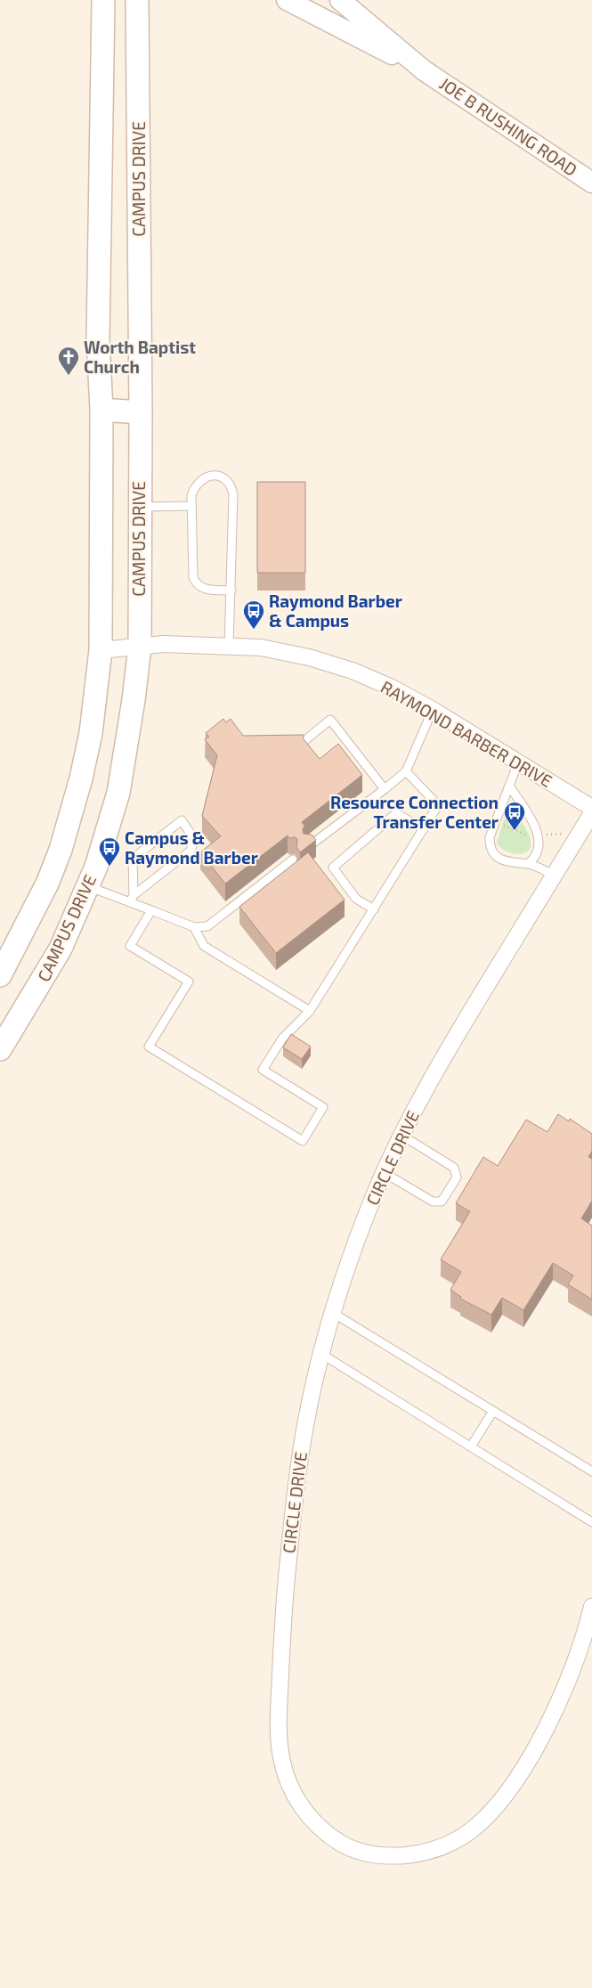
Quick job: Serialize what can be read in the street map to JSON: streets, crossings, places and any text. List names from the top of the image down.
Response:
{
  "streets": {
    "main road": ["CAMPUS DRIVE"],
    "street": ["JOE B RUSHING ROAD", "RAYMOND BARBER DRIVE", "CIRCLE DRIVE"]
  },
  "crossings": [
    ["CAMPUS DRIVE", "RAYMOND BARBER DRIVE"]
  ],
  "places": {
    "church": ["Worth Baptist Church"],
    "bus stop": ["Raymond Barber & Campus", "Resource Connection Transfer Center", "Campus & Raymond Barber"]
  }
}
